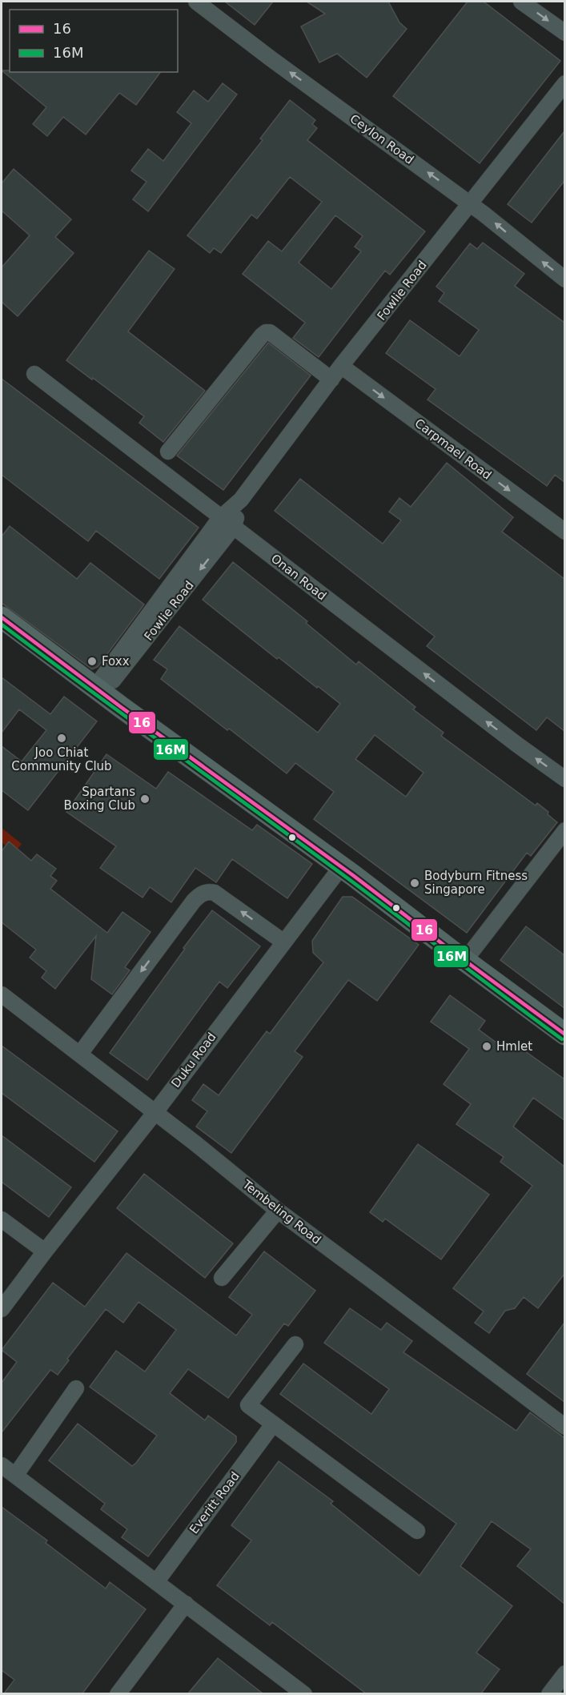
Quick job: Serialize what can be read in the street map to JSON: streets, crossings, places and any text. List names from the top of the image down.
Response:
{
  "streets": {
    "street": [
      "Ceylon Road",
      "Fowlie Road",
      "Carpmael Road",
      "Onan Road",
      "Duku Road",
      "Tembeling Road",
      "Everitt Road"
    ]
  },
  "crossings": [
    ["Ceylon Road", "Fowlie Road"],
    ["Fowlie Road", "Carpmael Road"],
    ["Fowlie Road", "Onan Road"],
    ["Duku Road", "Tembeling Road"]
  ],
  "one_way": ["Ceylon Road", "Carpmael Road", "Onan Road"],
  "places": [
    "Foxx",
    "Joo Chiat Community Club",
    "Spartans Boxing Club",
    "Bodyburn Fitness Singapore",
    "Hmlet"
  ],
  "lines": ["transit line 16", "transit line 16M"],
  "legend": ["16", "16M"]
}
